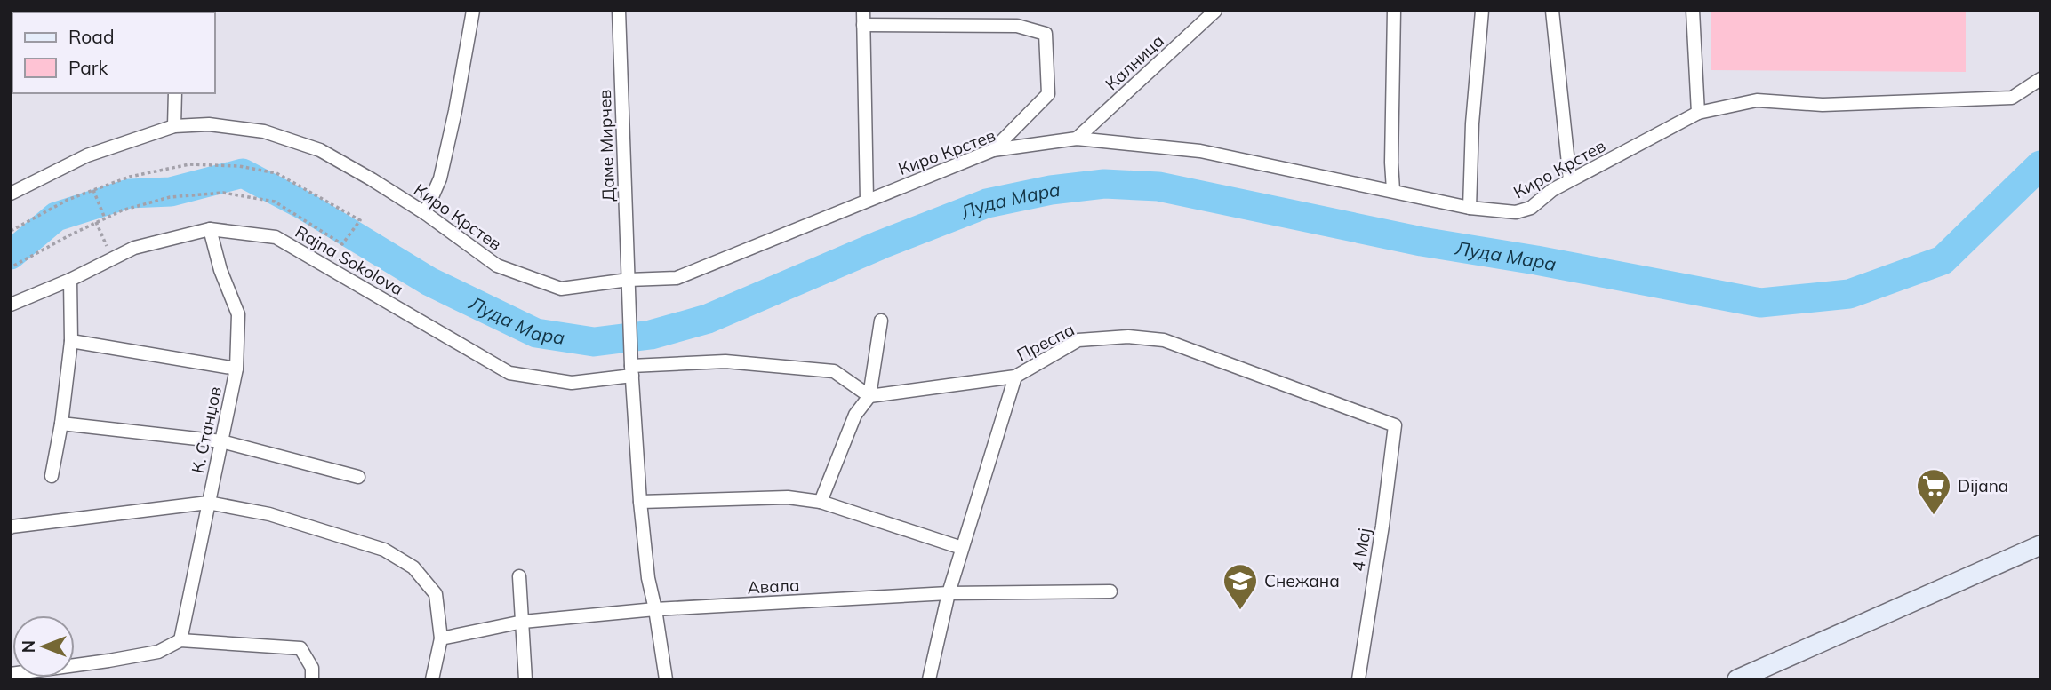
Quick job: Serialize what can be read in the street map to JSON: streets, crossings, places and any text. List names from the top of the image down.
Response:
{
  "streets": {
    "street": [
      "Калница",
      "Даме Мирчев",
      "Киро Крстев",
      "Rajna Sokolova",
      "Преспа",
      "К. Станџов",
      "4 Мај",
      "Авала"
    ]
  },
  "crossings": [
    ["Калница", "Киро Крстев"],
    ["Даме Мирчев", "Киро Крстев"],
    ["Даме Мирчев", "Rajna Sokolova"],
    ["Даме Мирчев", "Авала"],
    ["Rajna Sokolova", "К. Станџов"],
    ["Преспа", "4 Мај"]
  ],
  "water": ["Луда Мара"],
  "places": {
    "supermarket": ["Dijana"],
    "school or university": ["Снежана"]
  },
  "legend": ["Road", "Park"],
  "north": "left"
}
